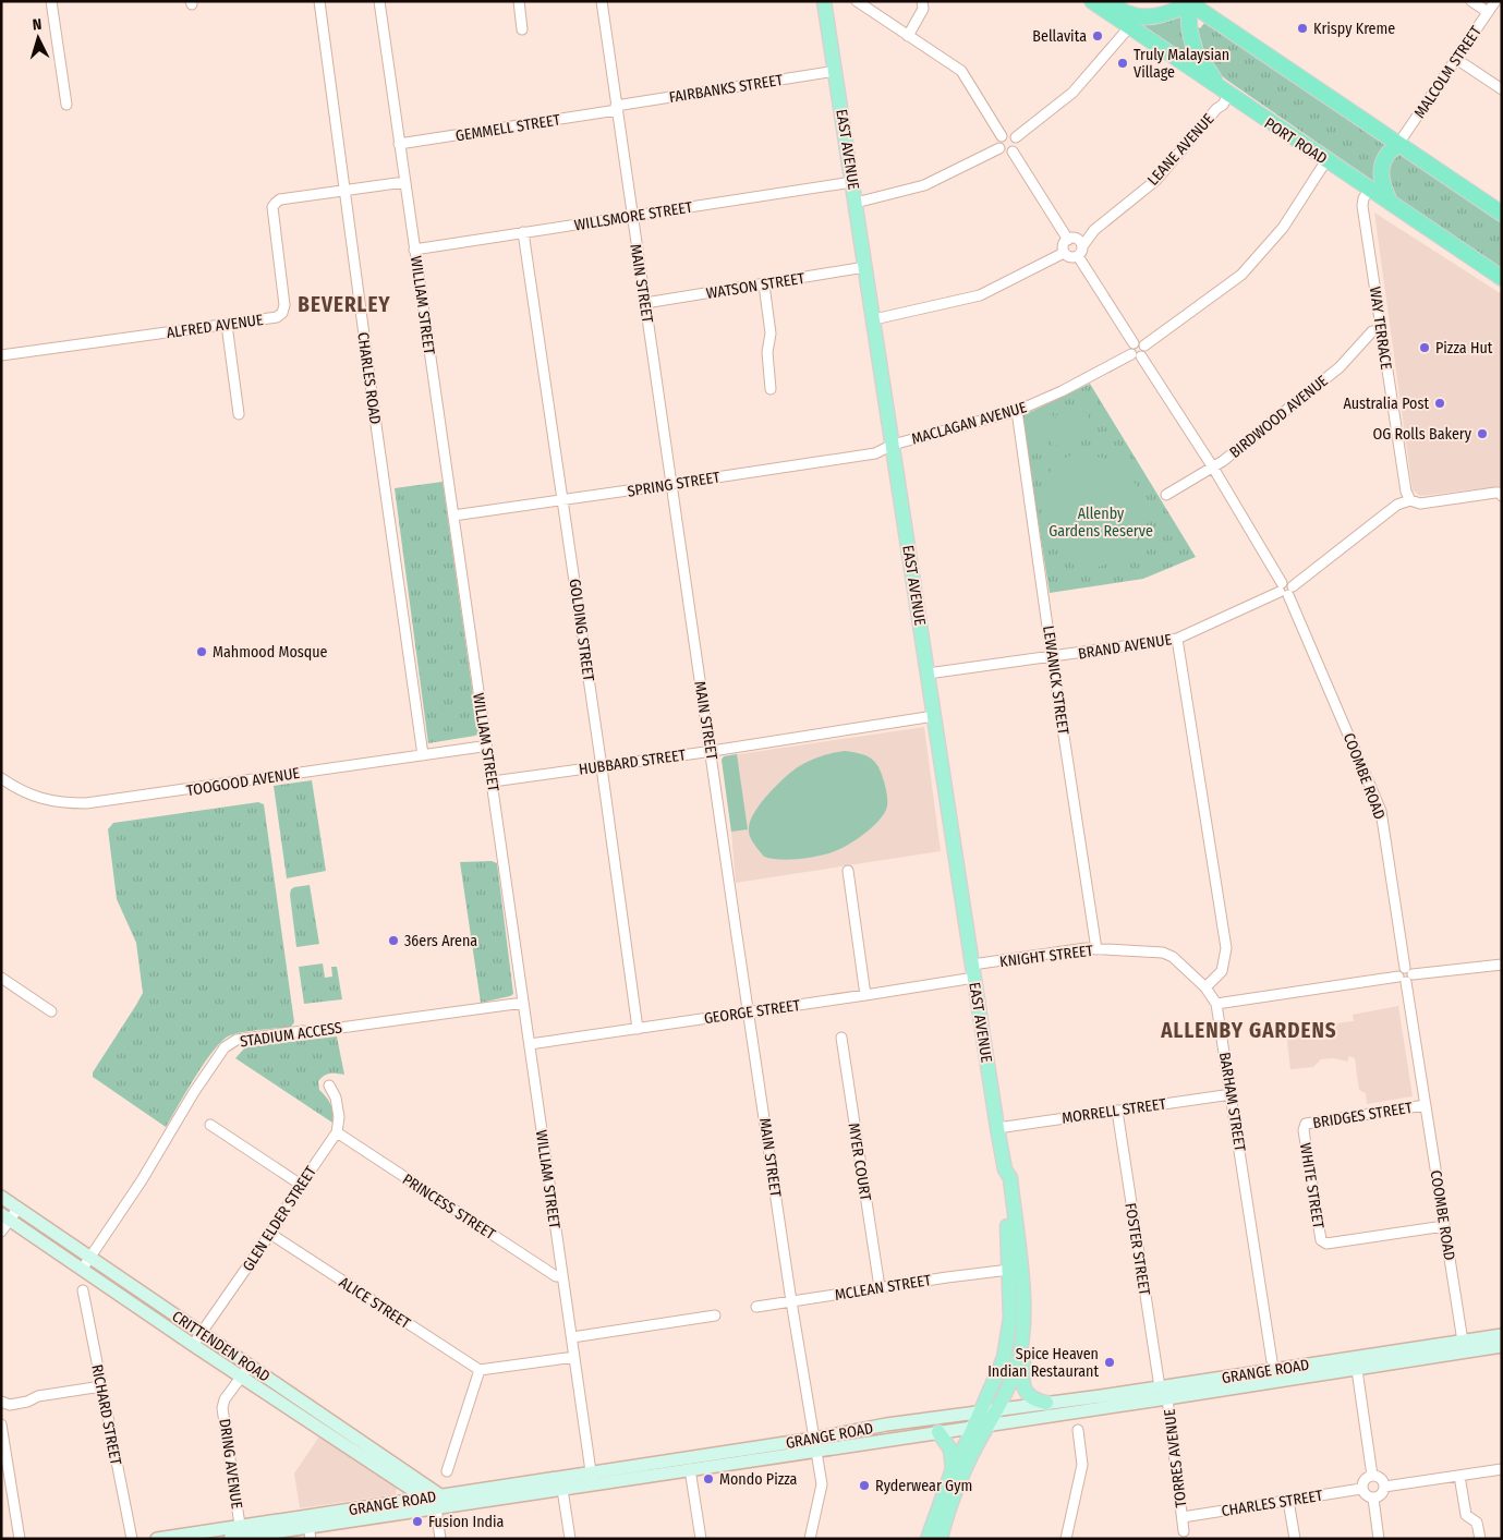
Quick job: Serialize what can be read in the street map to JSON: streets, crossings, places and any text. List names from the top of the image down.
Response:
{
  "streets": {
    "highway": ["PORT ROAD"],
    "main road": ["EAST AVENUE", "CRITTENDEN ROAD", "GRANGE ROAD"],
    "street": [
      "MALCOLM STREET",
      "FAIRBANKS STREET",
      "GEMMELL STREET",
      "LEANE AVENUE",
      "WILLSMORE STREET",
      "MAIN STREET",
      "WATSON STREET",
      "WILLIAM STREET",
      "ALFRED AVENUE",
      "WAY TERRACE",
      "CHARLES ROAD",
      "BIRDWOOD AVENUE",
      "MACLAGAN AVENUE",
      "SPRING STREET",
      "GOLDING STREET",
      "BRAND AVENUE",
      "LEWANICK STREET",
      "HUBBARD STREET",
      "COOMBE ROAD",
      "TOOGOOD AVENUE",
      "KNIGHT STREET",
      "GEORGE STREET",
      "STADIUM ACCESS",
      "BARHAM STREET",
      "MORRELL STREET",
      "BRIDGES STREET",
      "MYER COURT",
      "WHITE STREET",
      "PRINCESS STREET",
      "GLEN ELDER STREET",
      "FOSTER STREET",
      "MCLEAN STREET",
      "ALICE STREET",
      "RICHARD STREET",
      "TORRES AVENUE",
      "DRING AVENUE",
      "CHARLES STREET"
    ]
  },
  "crossings": [
    ["FAIRBANKS STREET", "GEMMELL STREET"],
    ["FAIRBANKS STREET", "EAST AVENUE"],
    ["FAIRBANKS STREET", "MAIN STREET"],
    ["GEMMELL STREET", "MAIN STREET"],
    ["GEMMELL STREET", "WILLIAM STREET"],
    ["PORT ROAD", "LEANE AVENUE"],
    ["PORT ROAD", "WAY TERRACE"],
    ["PORT ROAD", "MACLAGAN AVENUE"],
    ["EAST AVENUE", "WILLSMORE STREET"],
    ["EAST AVENUE", "WATSON STREET"],
    ["EAST AVENUE", "MACLAGAN AVENUE"],
    ["EAST AVENUE", "SPRING STREET"],
    ["EAST AVENUE", "BRAND AVENUE"],
    ["EAST AVENUE", "HUBBARD STREET"],
    ["EAST AVENUE", "KNIGHT STREET"],
    ["EAST AVENUE", "GEORGE STREET"],
    ["EAST AVENUE", "MORRELL STREET"],
    ["EAST AVENUE", "MCLEAN STREET"],
    ["EAST AVENUE", "GRANGE ROAD"],
    ["WILLSMORE STREET", "MAIN STREET"],
    ["WILLSMORE STREET", "WILLIAM STREET"],
    ["WILLSMORE STREET", "GOLDING STREET"],
    ["MAIN STREET", "WATSON STREET"],
    ["MAIN STREET", "SPRING STREET"],
    ["MAIN STREET", "HUBBARD STREET"],
    ["MAIN STREET", "GEORGE STREET"],
    ["MAIN STREET", "MCLEAN STREET"],
    ["MAIN STREET", "GRANGE ROAD"],
    ["WILLIAM STREET", "ALFRED AVENUE"],
    ["WILLIAM STREET", "SPRING STREET"],
    ["WILLIAM STREET", "HUBBARD STREET"],
    ["WILLIAM STREET", "TOOGOOD AVENUE"],
    ["WILLIAM STREET", "GEORGE STREET"],
    ["WILLIAM STREET", "STADIUM ACCESS"],
    ["WILLIAM STREET", "PRINCESS STREET"],
    ["WILLIAM STREET", "GRANGE ROAD"],
    ["ALFRED AVENUE", "CHARLES ROAD"],
    ["WAY TERRACE", "BIRDWOOD AVENUE"],
    ["WAY TERRACE", "BRAND AVENUE"],
    ["CHARLES ROAD", "TOOGOOD AVENUE"],
    ["BIRDWOOD AVENUE", "COOMBE ROAD"],
    ["MACLAGAN AVENUE", "SPRING STREET"],
    ["MACLAGAN AVENUE", "LEWANICK STREET"],
    ["MACLAGAN AVENUE", "COOMBE ROAD"],
    ["SPRING STREET", "GOLDING STREET"],
    ["GOLDING STREET", "HUBBARD STREET"],
    ["GOLDING STREET", "GEORGE STREET"],
    ["BRAND AVENUE", "LEWANICK STREET"],
    ["BRAND AVENUE", "COOMBE ROAD"],
    ["LEWANICK STREET", "KNIGHT STREET"],
    ["COOMBE ROAD", "BRIDGES STREET"],
    ["COOMBE ROAD", "WHITE STREET"],
    ["COOMBE ROAD", "GRANGE ROAD"],
    ["KNIGHT STREET", "GEORGE STREET"],
    ["KNIGHT STREET", "BARHAM STREET"],
    ["STADIUM ACCESS", "CRITTENDEN ROAD"],
    ["BARHAM STREET", "MORRELL STREET"],
    ["BARHAM STREET", "GRANGE ROAD"],
    ["MORRELL STREET", "FOSTER STREET"],
    ["BRIDGES STREET", "WHITE STREET"],
    ["MYER COURT", "MCLEAN STREET"],
    ["PRINCESS STREET", "GLEN ELDER STREET"],
    ["GLEN ELDER STREET", "ALICE STREET"],
    ["GLEN ELDER STREET", "CRITTENDEN ROAD"],
    ["FOSTER STREET", "GRANGE ROAD"],
    ["FOSTER STREET", "TORRES AVENUE"],
    ["CRITTENDEN ROAD", "GRANGE ROAD"],
    ["CRITTENDEN ROAD", "DRING AVENUE"],
    ["GRANGE ROAD", "TORRES AVENUE"],
    ["GRANGE ROAD", "DRING AVENUE"],
    ["TORRES AVENUE", "CHARLES STREET"]
  ],
  "districts": ["BEVERLEY", "ALLENBY GARDENS"],
  "parks": ["Allenby Gardens Reserve"],
  "places": [
    "Krispy Kreme",
    "Bellavita",
    "Truly Malaysian Village",
    "Pizza Hut",
    "Australia Post",
    "OG Rolls Bakery",
    "Mahmood Mosque",
    "36ers Arena",
    "Spice Heaven Indian Restaurant",
    "Mondo Pizza",
    "Ryderwear Gym",
    "Fusion India"
  ],
  "north": "top"
}
